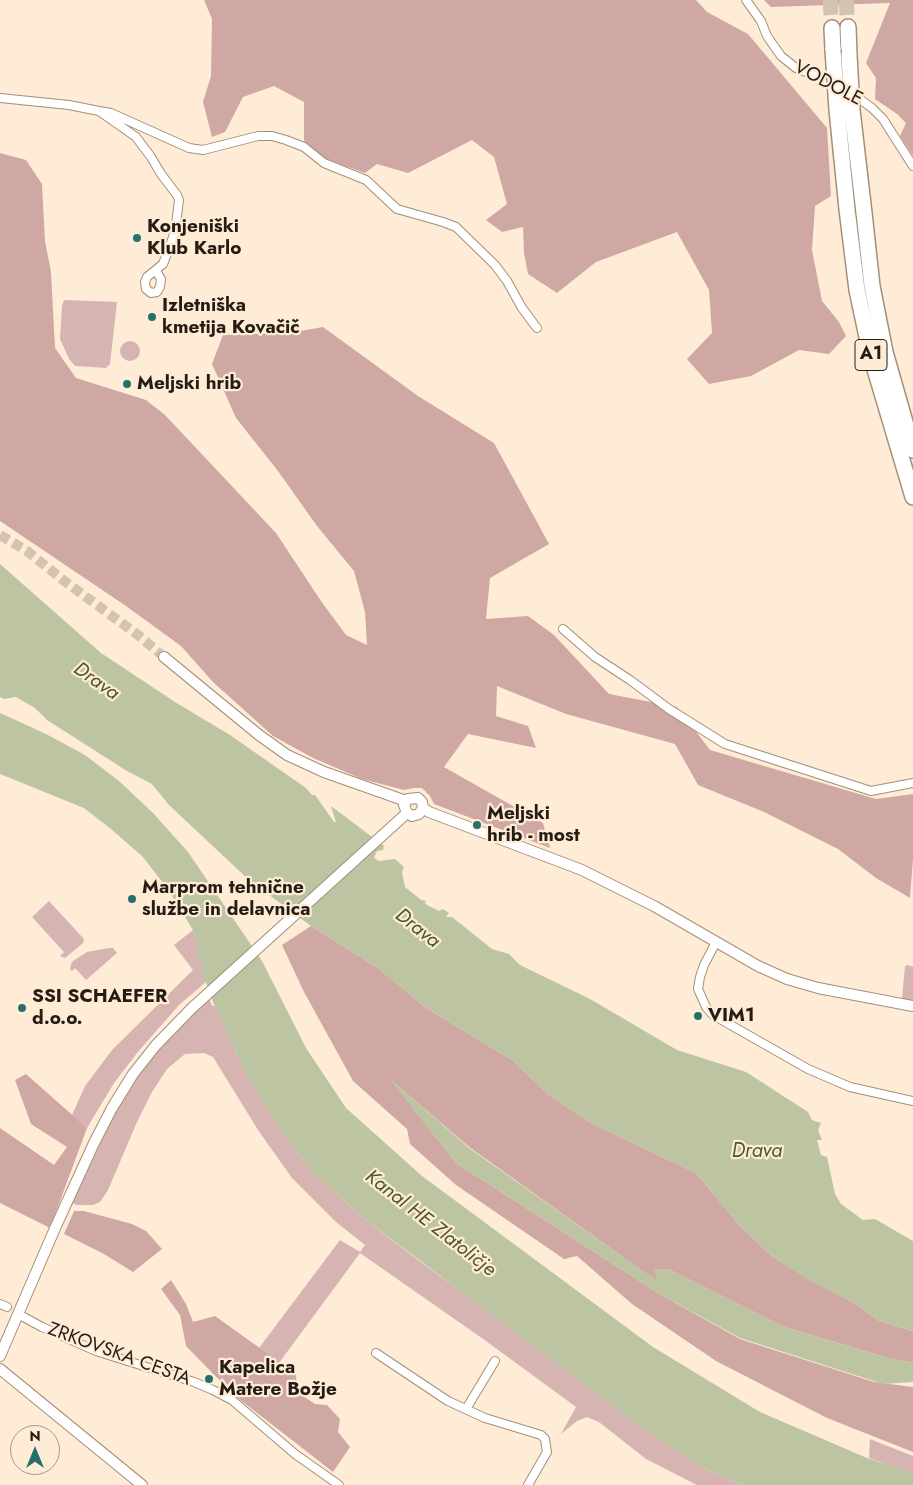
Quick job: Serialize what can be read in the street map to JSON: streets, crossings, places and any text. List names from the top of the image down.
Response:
{
  "streets": {
    "highway": ["A1"],
    "street": ["VODOLE", "ZRKOVSKA CESTA"]
  },
  "water": ["Drava", "Kanal HE Zlatoličje"],
  "places": [
    "Konjeniški Klub Karlo",
    "Izletniška kmetija Kovačič",
    "Meljski hrib",
    "Meljski hrib - most",
    "Marprom tehnične službe in delavnica",
    "SSI SCHAEFER d.o.o.",
    "VIM1",
    "Kapelica Matere Božje"
  ],
  "north": "top"
}
